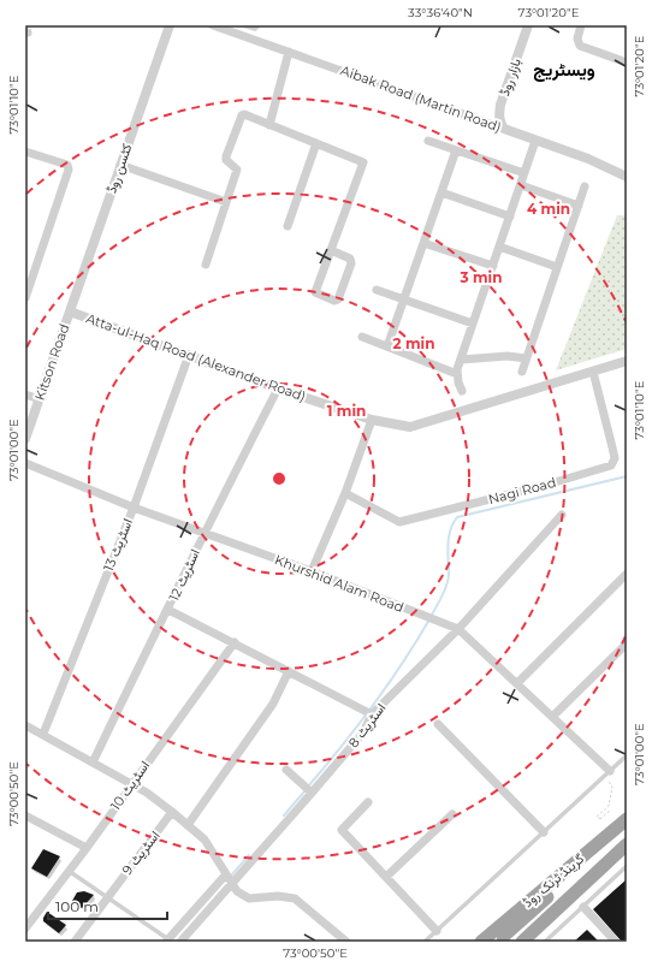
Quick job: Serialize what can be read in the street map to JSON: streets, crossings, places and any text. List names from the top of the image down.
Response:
{
  "streets": {
    "highway": ["گرینڈ ٹرنک روڈ"],
    "street": [
      "بازار روڈ",
      "Aibak Road (Martin Road)",
      "کٹسن روڈ",
      "Atta-ul-Haq Road (Alexander Road)",
      "Kitson Road",
      "Nagi Road",
      "اسٹریٹ 13",
      "اسٹریٹ 12",
      "Khurshid Alam Road",
      "اسٹریٹ 8",
      "اسٹریٹ 10",
      "اسٹریٹ 9"
    ]
  },
  "crossings": [
    ["بازار روڈ", "Aibak Road (Martin Road)"],
    ["کٹسن روڈ", "Atta-ul-Haq Road (Alexander Road)"],
    ["کٹسن روڈ", "Kitson Road"],
    ["Atta-ul-Haq Road (Alexander Road)", "Kitson Road"],
    ["Atta-ul-Haq Road (Alexander Road)", "Nagi Road"],
    ["Atta-ul-Haq Road (Alexander Road)", "اسٹریٹ 13"],
    ["Atta-ul-Haq Road (Alexander Road)", "اسٹریٹ 12"],
    ["اسٹریٹ 13", "Khurshid Alam Road"],
    ["اسٹریٹ 12", "Khurshid Alam Road"],
    ["Khurshid Alam Road", "اسٹریٹ 8"]
  ],
  "districts": ["ویسٹریج"],
  "scale_bar": "100 m",
  "coordinates": [
    "33°36'40\"N",
    "73°01'20\"E",
    "73°01'10\"E",
    "73°01'00\"E",
    "73°00'50\"E"
  ],
  "rings": [
    "4 min",
    "3 min",
    "2 min",
    "1 min"
  ]
}
